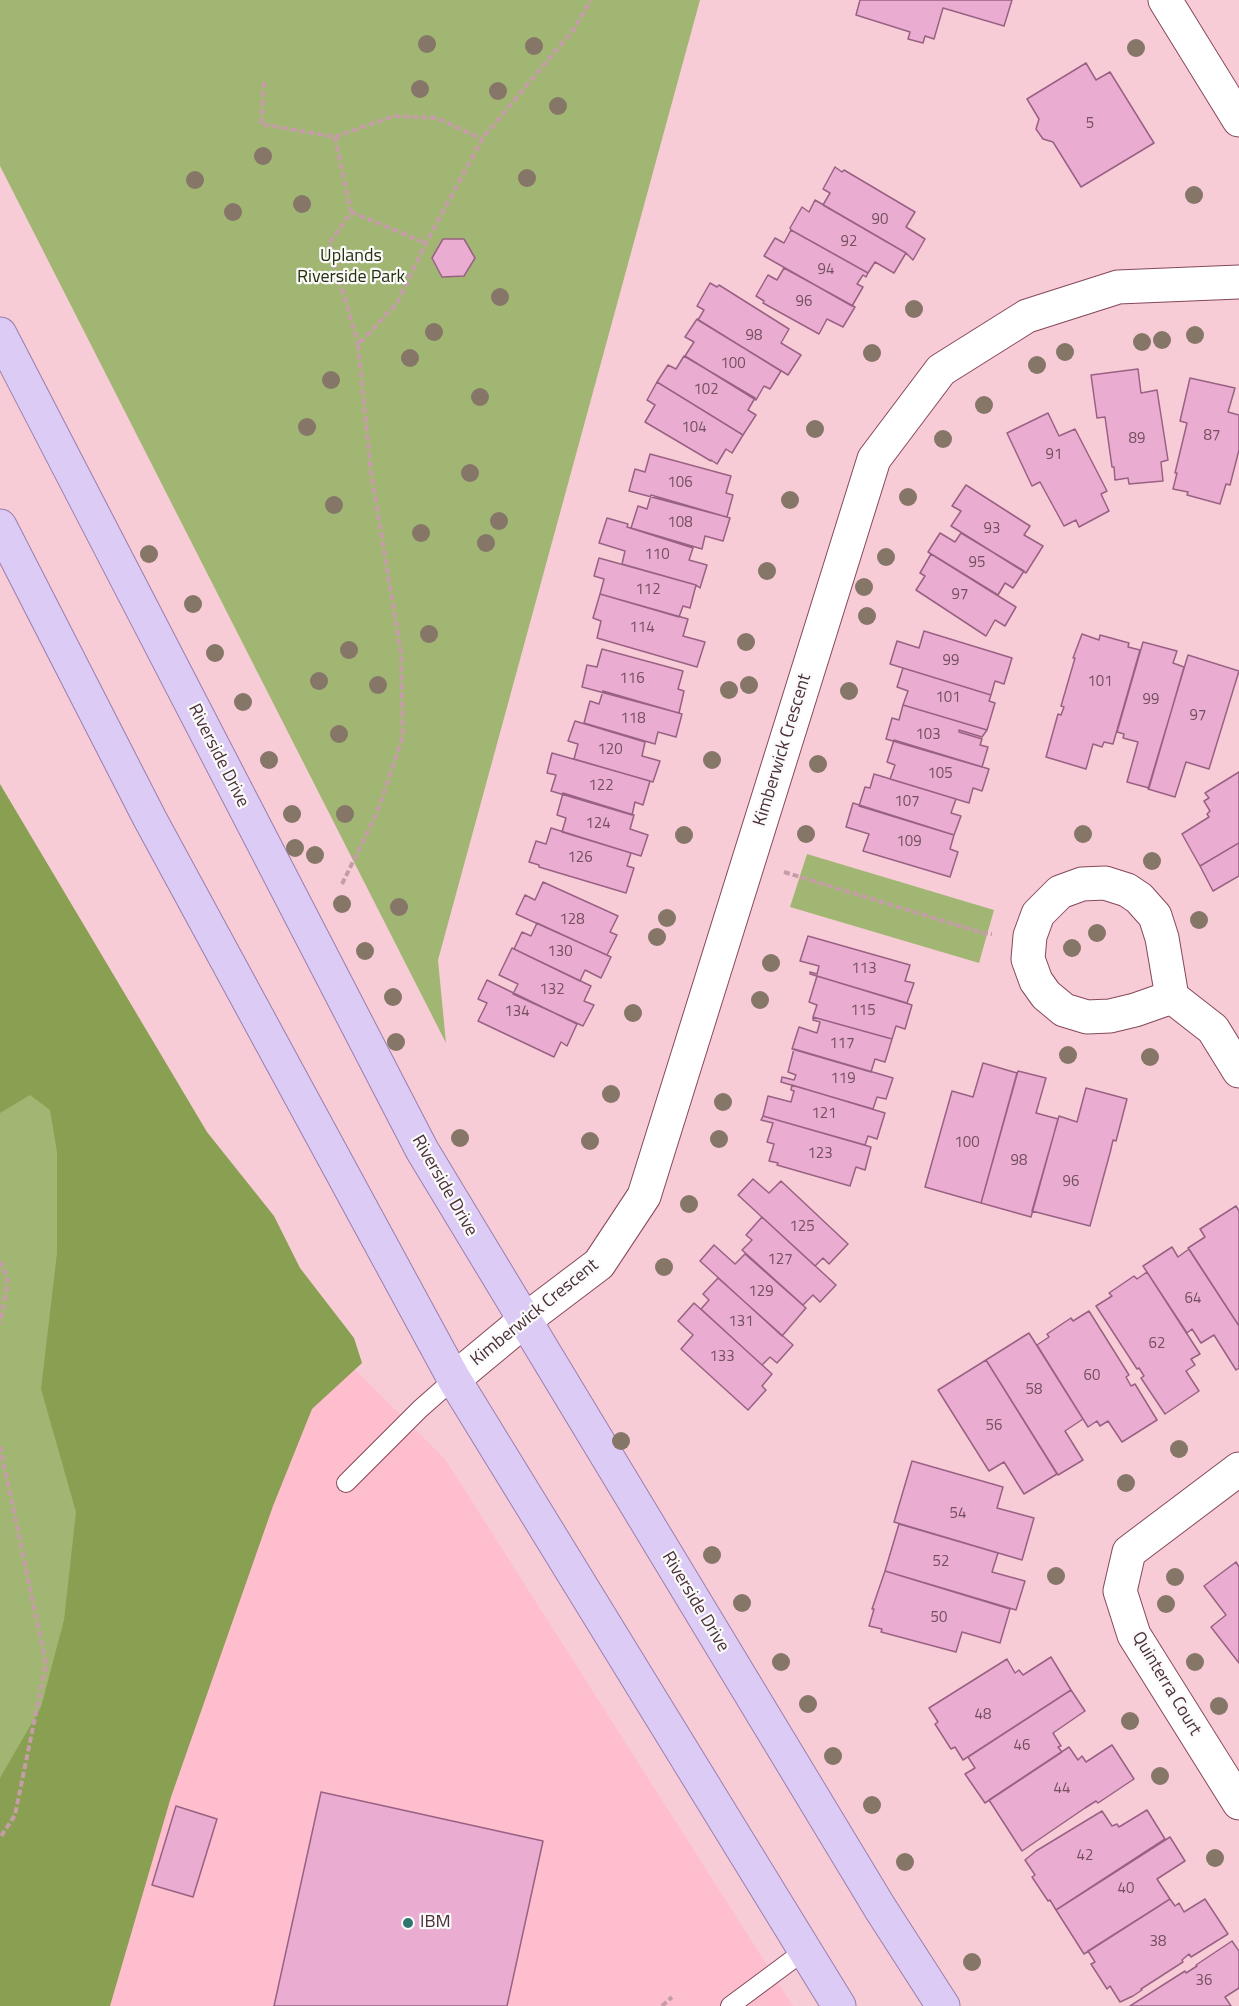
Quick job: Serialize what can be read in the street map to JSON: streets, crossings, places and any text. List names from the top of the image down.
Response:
{
  "streets": {
    "main road": ["Riverside Drive"],
    "street": ["Kimberwick Crescent", "Quinterra Court"]
  },
  "crossings": [
    ["Kimberwick Crescent", "Riverside Drive"]
  ],
  "parks": ["Uplands Riverside Park"],
  "places": ["IBM"],
  "house_numbers": [
    "5",
    "90",
    "92",
    "94",
    "96",
    "98",
    "100",
    "102",
    "104",
    "87",
    "89",
    "91",
    "106",
    "108",
    "93",
    "110",
    "95",
    "112",
    "97",
    "114",
    "99",
    "116",
    "101",
    "101",
    "99",
    "97",
    "118",
    "103",
    "120",
    "105",
    "122",
    "107",
    "124",
    "109",
    "126",
    "128",
    "130",
    "113",
    "132",
    "115",
    "134",
    "117",
    "119",
    "121",
    "100",
    "123",
    "98",
    "96",
    "125",
    "127",
    "129",
    "64",
    "131",
    "62",
    "133",
    "60",
    "58",
    "56",
    "54",
    "52",
    "50",
    "48",
    "46",
    "44",
    "42",
    "40",
    "38",
    "36"
  ]
}
